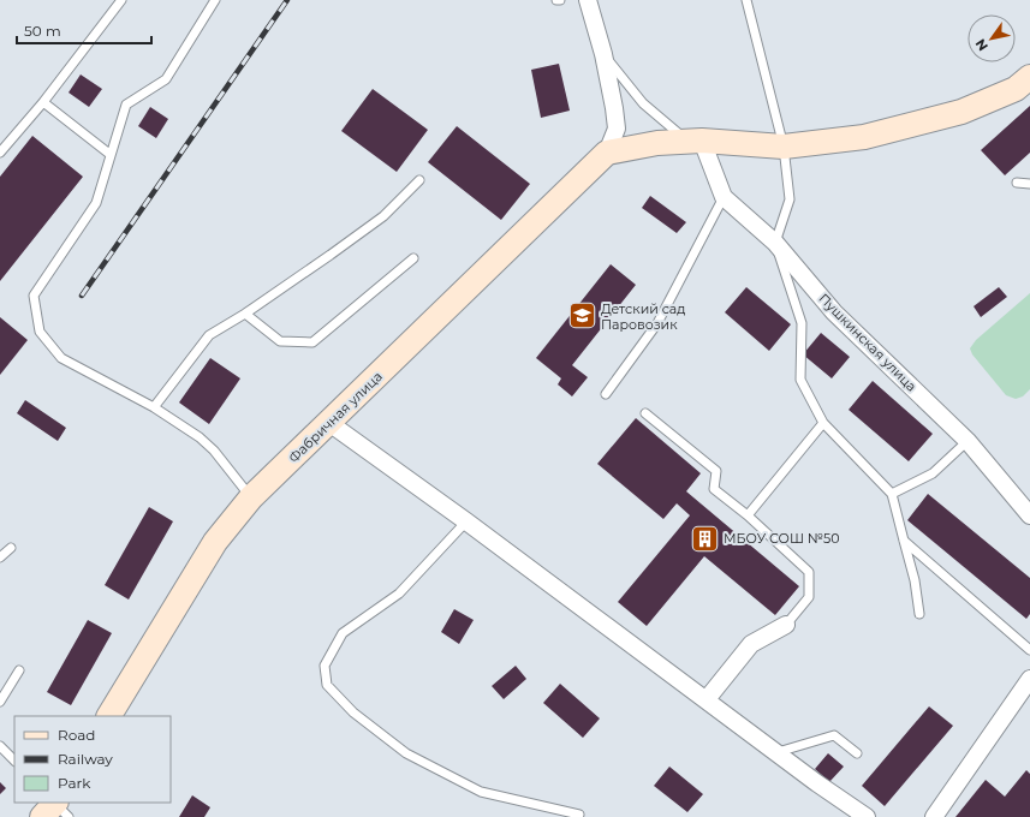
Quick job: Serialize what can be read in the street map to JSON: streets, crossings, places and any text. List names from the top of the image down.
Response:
{
  "streets": {
    "main road": ["Фабричная улица"],
    "street": ["Пушкинская улица"]
  },
  "places": {
    "school or university": ["Детский сад Паровозик"],
    "building": ["МБОУ СОШ №50"]
  },
  "legend": ["Road", "Railway", "Park"],
  "scale_bar": "50 m",
  "north": "bottom left"
}
